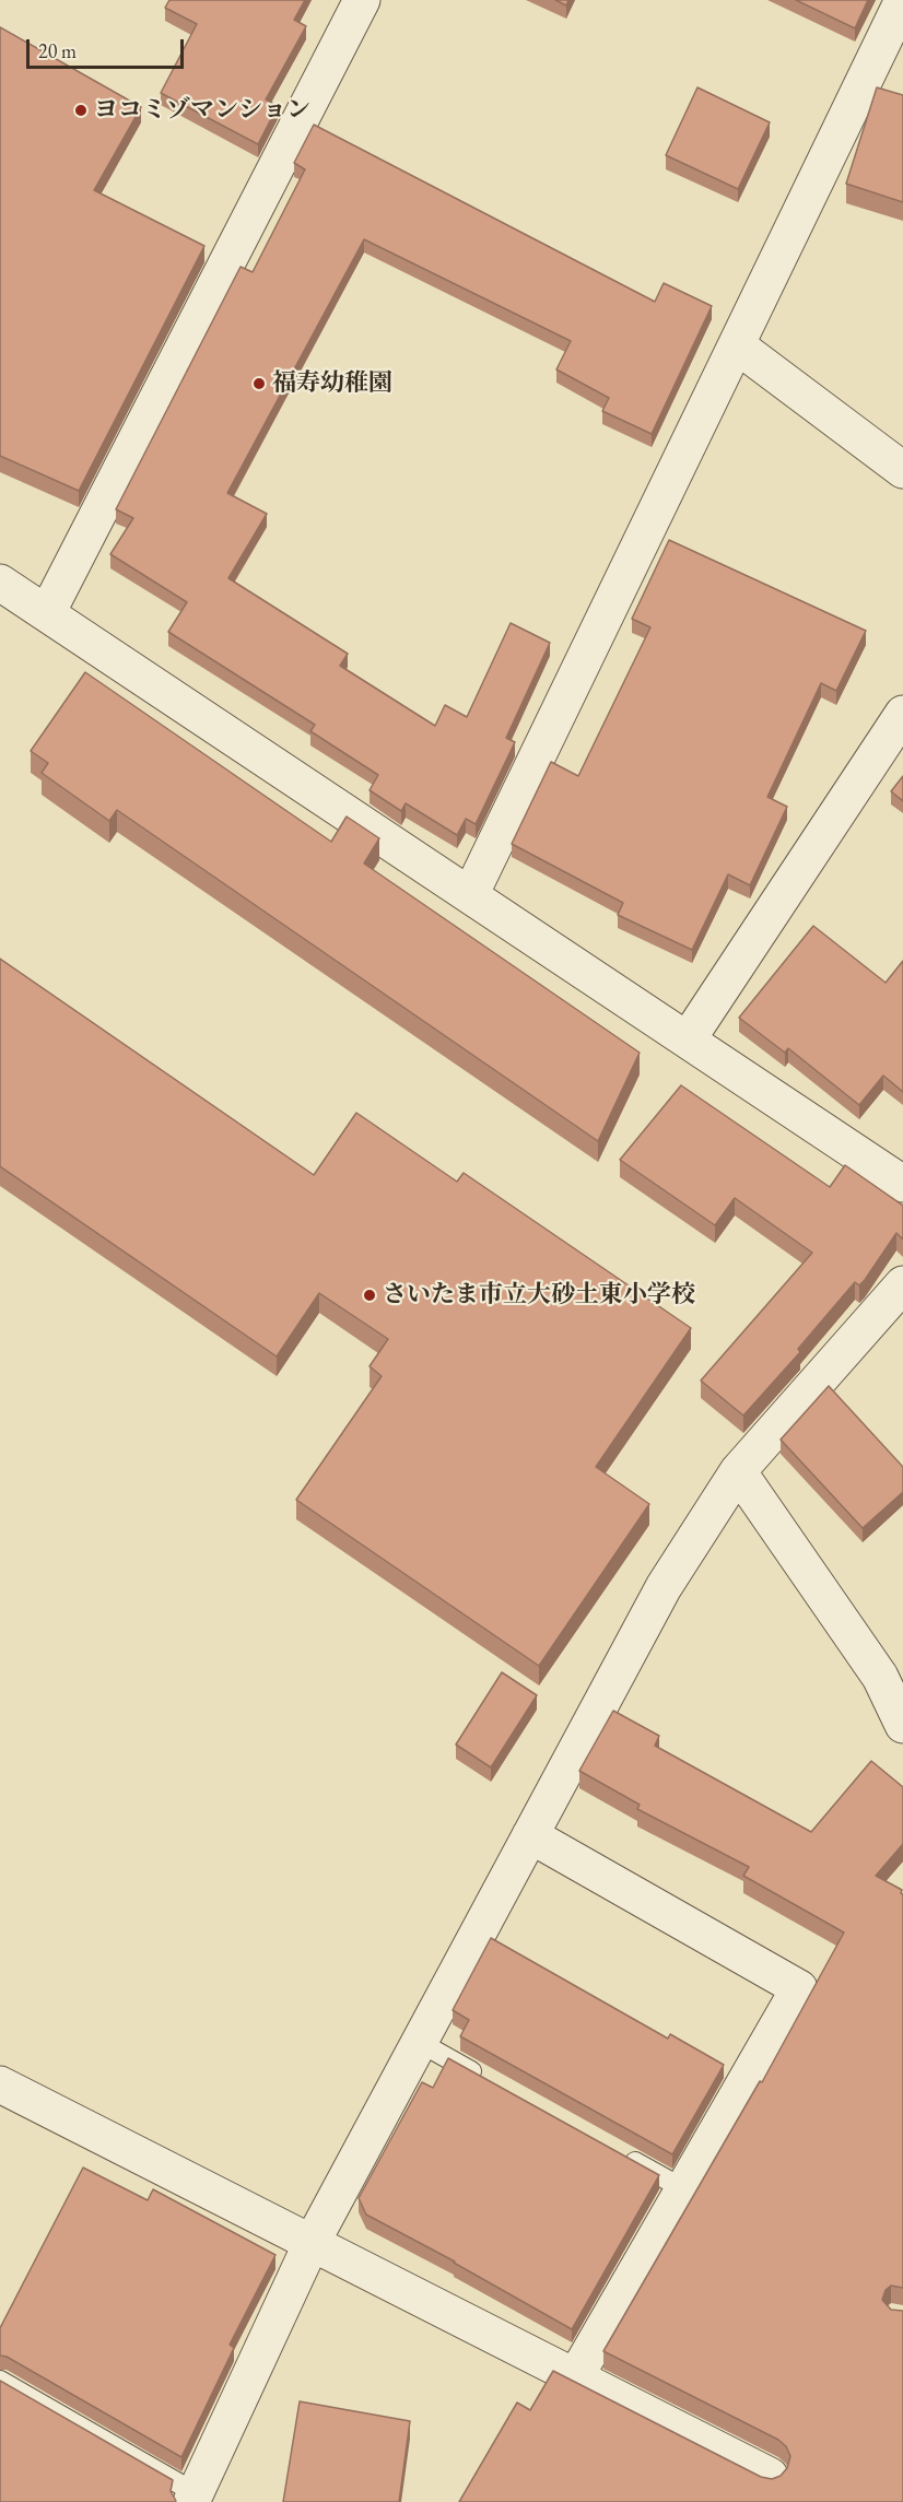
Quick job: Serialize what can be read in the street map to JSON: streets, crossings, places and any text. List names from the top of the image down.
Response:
{
  "places": ["ヨコミゾマンション", "福寿幼稚園", "さいたま市立大砂土東小学校"],
  "scale_bar": "20 m"
}
